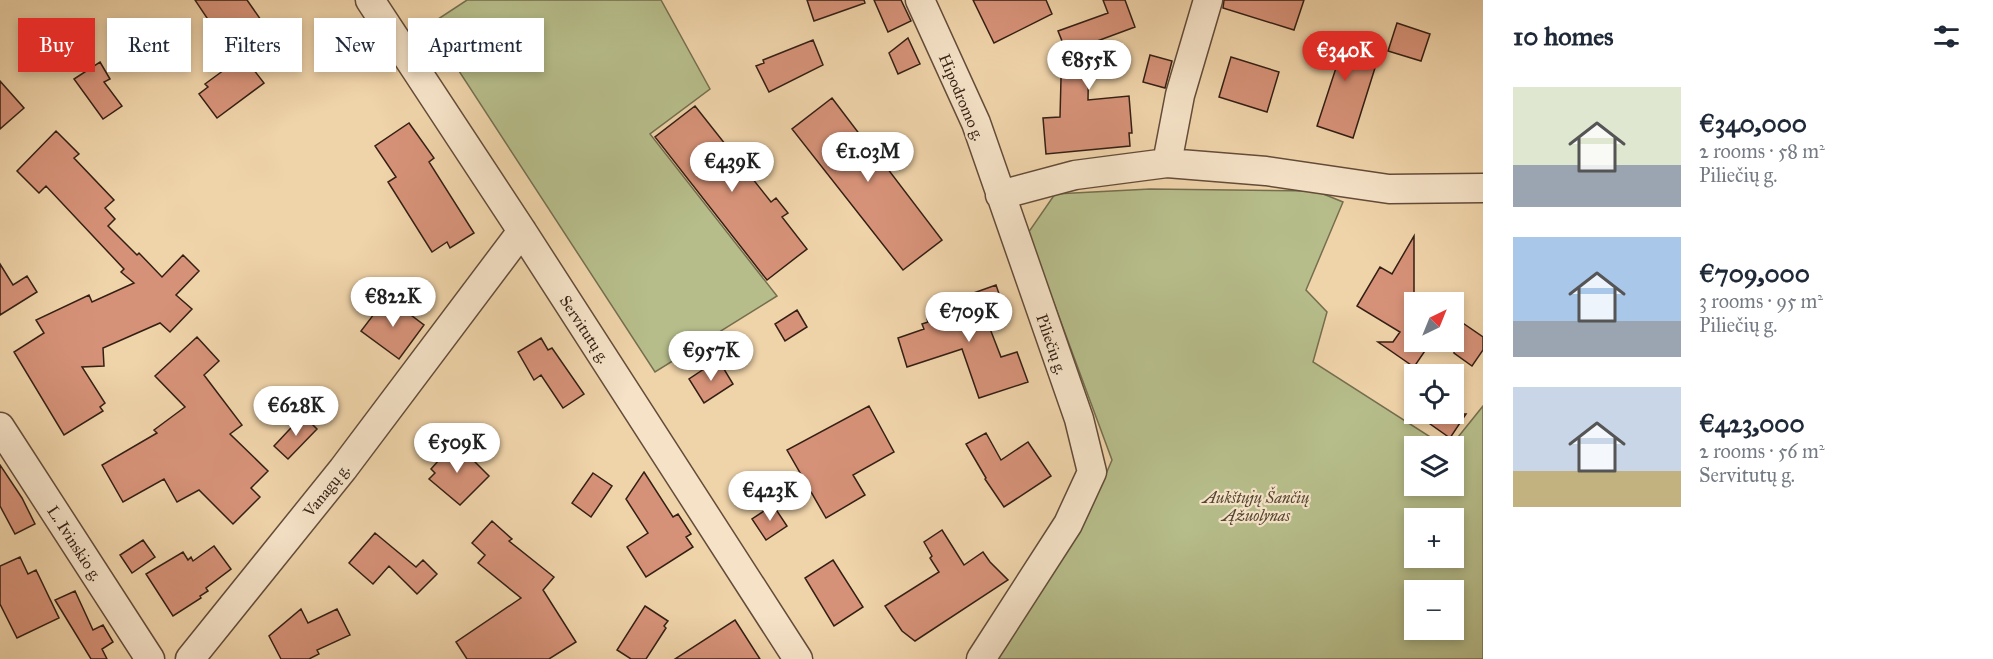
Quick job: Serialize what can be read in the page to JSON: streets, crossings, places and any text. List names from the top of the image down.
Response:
{
  "streets": {
    "street": [
      "Hipodromo g.",
      "Servitutų g.",
      "Piliečių g.",
      "Vanagų g.",
      "L. Ivinskio g."
    ]
  },
  "crossings": [
    ["Hipodromo g.", "Piliečių g."],
    ["Servitutų g.", "Vanagų g."]
  ],
  "parks": ["Aukštųjų Šančių Ąžuolynas"],
  "north": "top right",
  "page": {
    "heading": "10 homes",
    "chip": [
      "Buy",
      "Rent",
      "Filters",
      "New",
      "Apartment"
    ],
    "price": [
      "€340K",
      "€855K",
      "€1.03M",
      "€439K",
      "€822K",
      "€709K",
      "€957K",
      "€628K",
      "€509K",
      "€423K"
    ],
    "list": [
      {
        "name": "€340,000",
        "note": "2 rooms · 58 m² · Piliečių g."
      },
      {
        "name": "€709,000",
        "note": "3 rooms · 95 m² · Piliečių g."
      },
      {
        "name": "€423,000",
        "note": "2 rooms · 56 m² · Servitutų g."
      }
    ],
    "map_buttons": ["+", "−"]
  }
}
